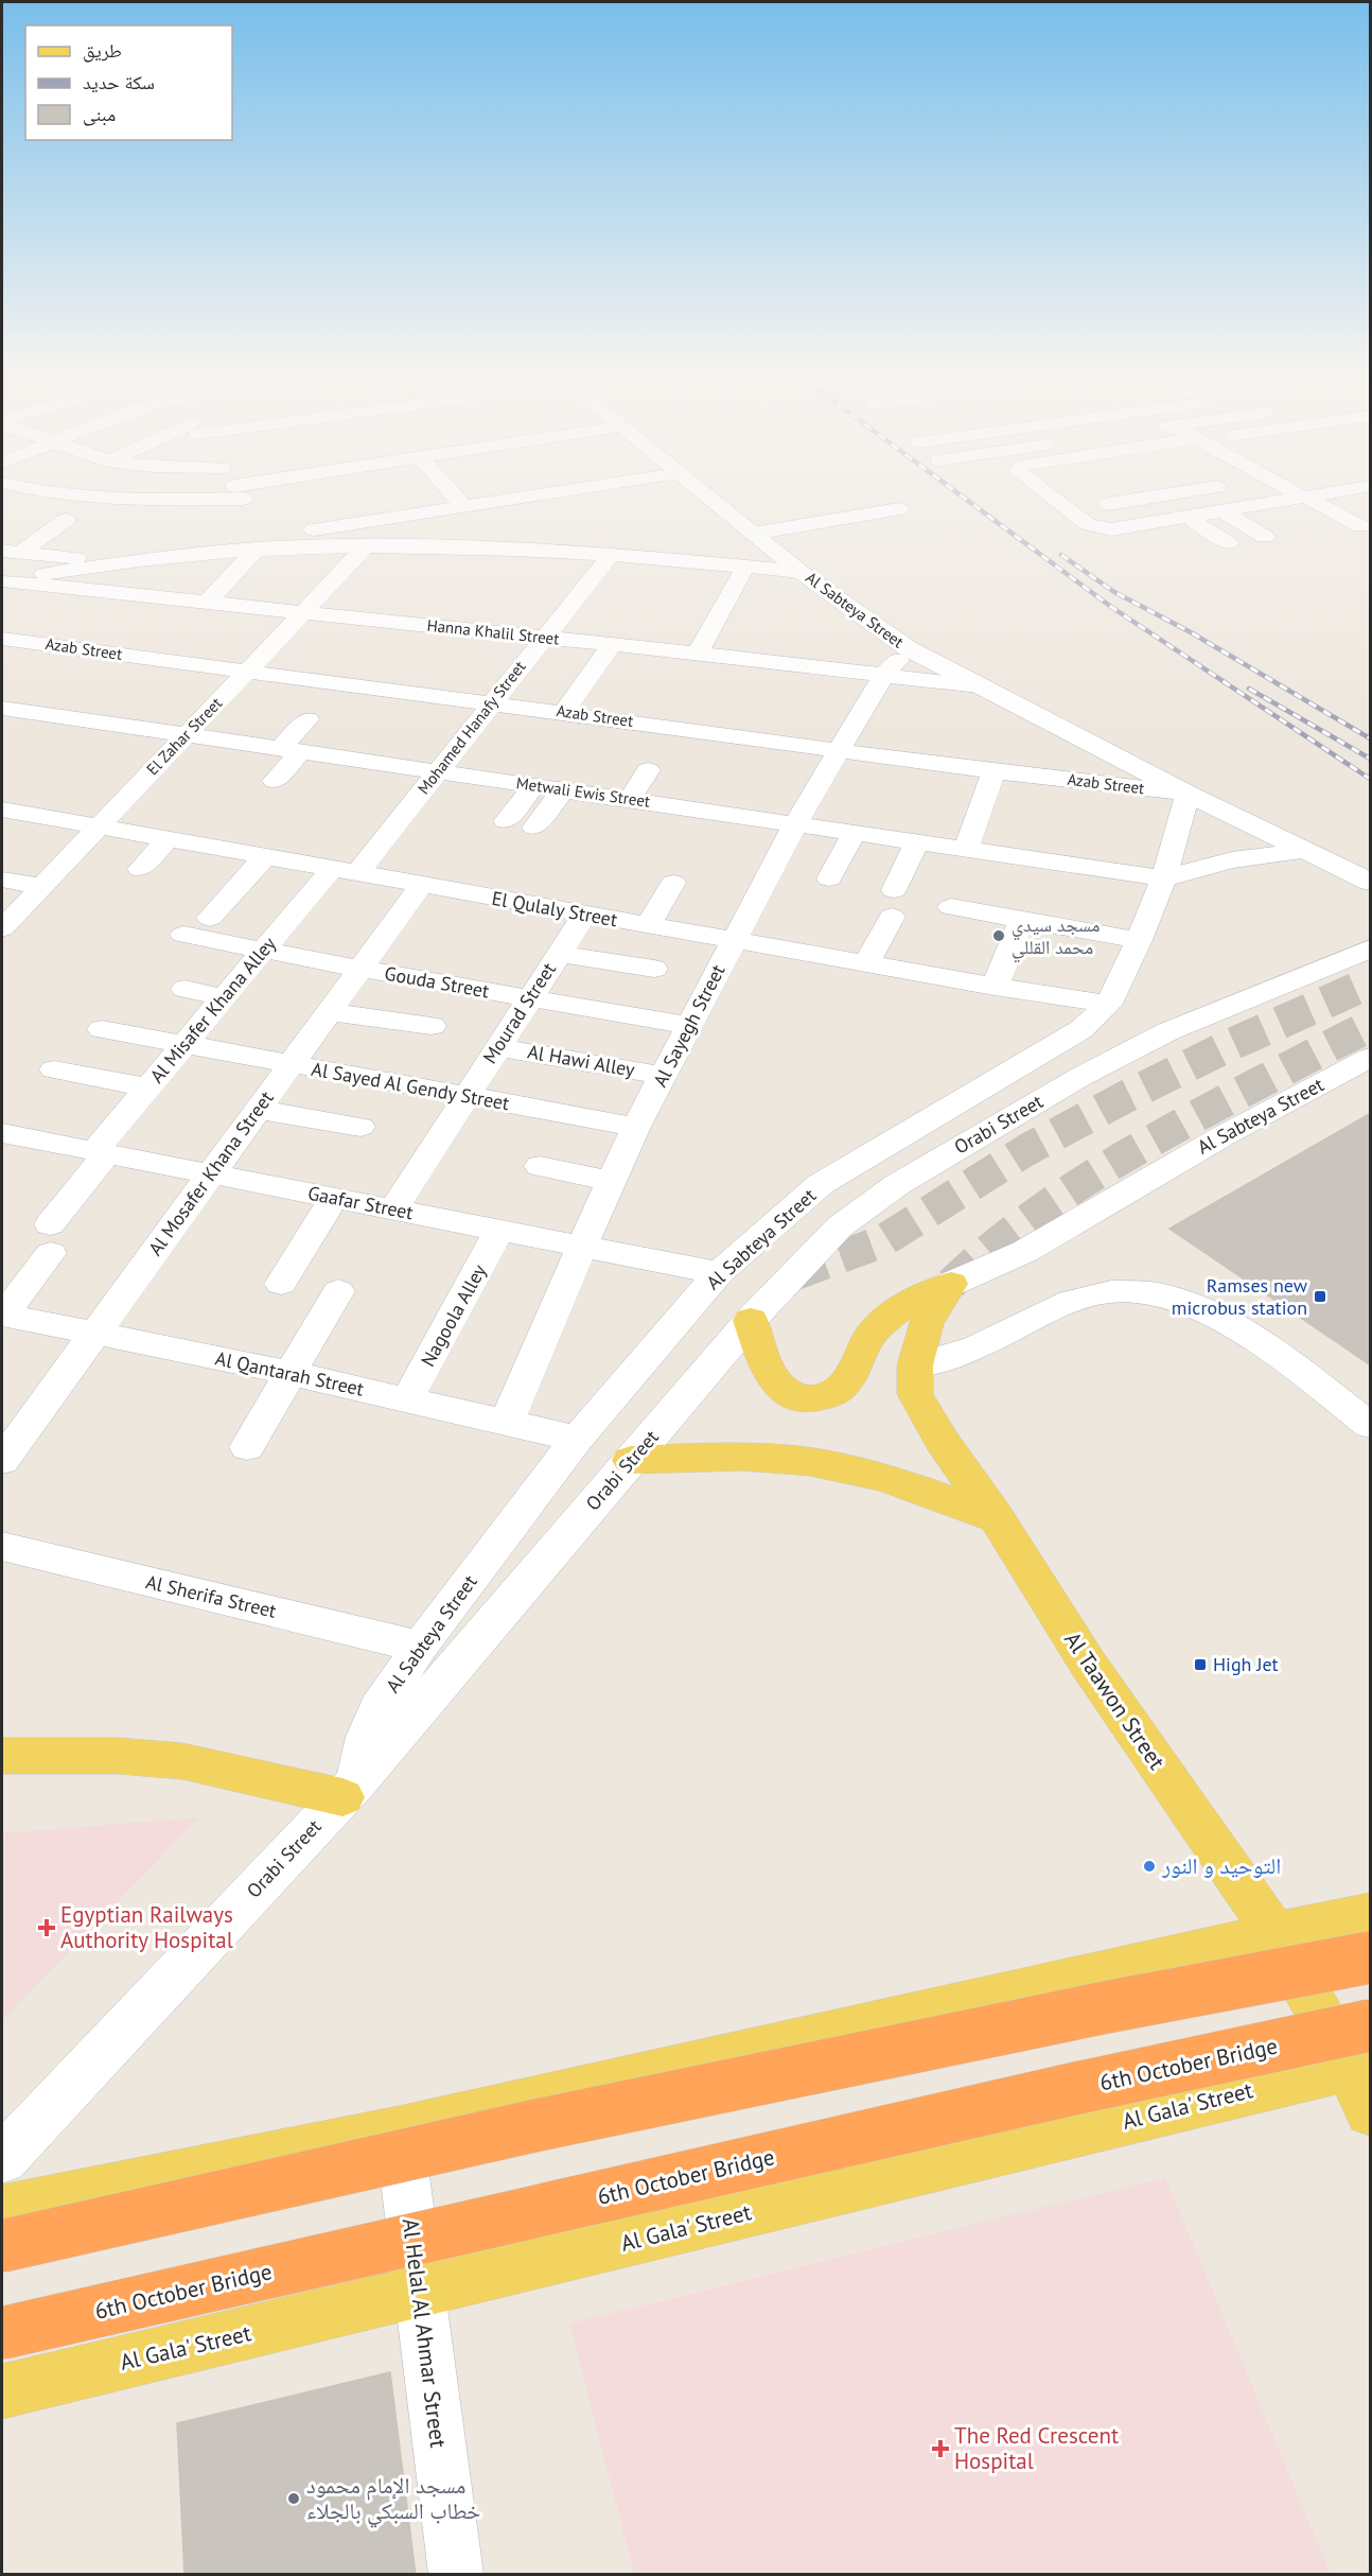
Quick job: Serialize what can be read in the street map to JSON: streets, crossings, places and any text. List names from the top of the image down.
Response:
{
  "streets": {
    "highway": ["6th October Bridge"],
    "main road": ["Al Taawon Street", "Al Gala' Street"],
    "street": [
      "Al Sabteya Street",
      "Hanna Khalil Street",
      "Azab Street",
      "Mohamed Hanafy Street",
      "El Zahar Street",
      "Metwali Ewis Street",
      "El Qulaly Street",
      "Gouda Street",
      "Al Misafer Khana Alley",
      "Mourad Street",
      "Al Sayegh Street",
      "Al Hawi Alley",
      "Al Sayed Al Gendy Street",
      "Orabi Street",
      "Al Mosafer Khana Street",
      "Gaafar Street",
      "Nagoola Alley",
      "Al Qantarah Street",
      "Al Sherifa Street",
      "Al Helal Al Ahmar Street"
    ]
  },
  "crossings": [
    ["Al Sabteya Street", "Hanna Khalil Street"],
    ["Al Sabteya Street", "Azab Street"],
    ["Al Sabteya Street", "Metwali Ewis Street"],
    ["Al Sabteya Street", "El Qulaly Street"],
    ["Al Sabteya Street", "Al Sayegh Street"],
    ["Al Sabteya Street", "Orabi Street"],
    ["Al Sabteya Street", "Gaafar Street"],
    ["Al Sabteya Street", "Al Qantarah Street"],
    ["Al Sabteya Street", "Al Sherifa Street"],
    ["Al Sabteya Street", "Al Taawon Street"],
    ["Hanna Khalil Street", "Mohamed Hanafy Street"],
    ["Hanna Khalil Street", "El Zahar Street"],
    ["Hanna Khalil Street", "Al Sayegh Street"],
    ["Azab Street", "Mohamed Hanafy Street"],
    ["Azab Street", "El Zahar Street"],
    ["Azab Street", "Al Sayegh Street"],
    ["Mohamed Hanafy Street", "Metwali Ewis Street"],
    ["Mohamed Hanafy Street", "El Qulaly Street"],
    ["Mohamed Hanafy Street", "Al Misafer Khana Alley"],
    ["El Zahar Street", "Metwali Ewis Street"],
    ["El Zahar Street", "El Qulaly Street"],
    ["Metwali Ewis Street", "Al Sayegh Street"],
    ["El Qulaly Street", "Al Misafer Khana Alley"],
    ["El Qulaly Street", "Mourad Street"],
    ["El Qulaly Street", "Al Sayegh Street"],
    ["El Qulaly Street", "Al Mosafer Khana Street"],
    ["Gouda Street", "Al Misafer Khana Alley"],
    ["Gouda Street", "Mourad Street"],
    ["Gouda Street", "Al Sayegh Street"],
    ["Gouda Street", "Al Mosafer Khana Street"],
    ["Al Misafer Khana Alley", "Al Sayed Al Gendy Street"],
    ["Al Misafer Khana Alley", "Gaafar Street"],
    ["Al Misafer Khana Alley", "Al Qantarah Street"],
    ["Mourad Street", "Al Hawi Alley"],
    ["Mourad Street", "Al Sayed Al Gendy Street"],
    ["Mourad Street", "Gaafar Street"],
    ["Al Sayegh Street", "Al Hawi Alley"],
    ["Al Sayegh Street", "Al Sayed Al Gendy Street"],
    ["Al Sayegh Street", "Gaafar Street"],
    ["Al Sayegh Street", "Al Qantarah Street"],
    ["Al Sayed Al Gendy Street", "Al Mosafer Khana Street"],
    ["Al Mosafer Khana Street", "Gaafar Street"],
    ["Al Mosafer Khana Street", "Al Qantarah Street"],
    ["Gaafar Street", "Nagoola Alley"],
    ["Nagoola Alley", "Al Qantarah Street"],
    ["Al Taawon Street", "6th October Bridge"],
    ["Al Taawon Street", "Al Gala' Street"],
    ["6th October Bridge", "Al Gala' Street"],
    ["Al Gala' Street", "Al Helal Al Ahmar Street"]
  ],
  "places": {
    "other": ["مسجد سيدي محمد القللي", "التوحيد و النور", "مسجد الإمام محمود خطاب السبكي بالجلاء"],
    "transit": ["Ramses new microbus station", "High Jet"],
    "health": ["Egyptian Railways Authority Hospital", "The Red Crescent Hospital"]
  },
  "legend": ["طريق", "سكة حديد", "مبنى"]
}
